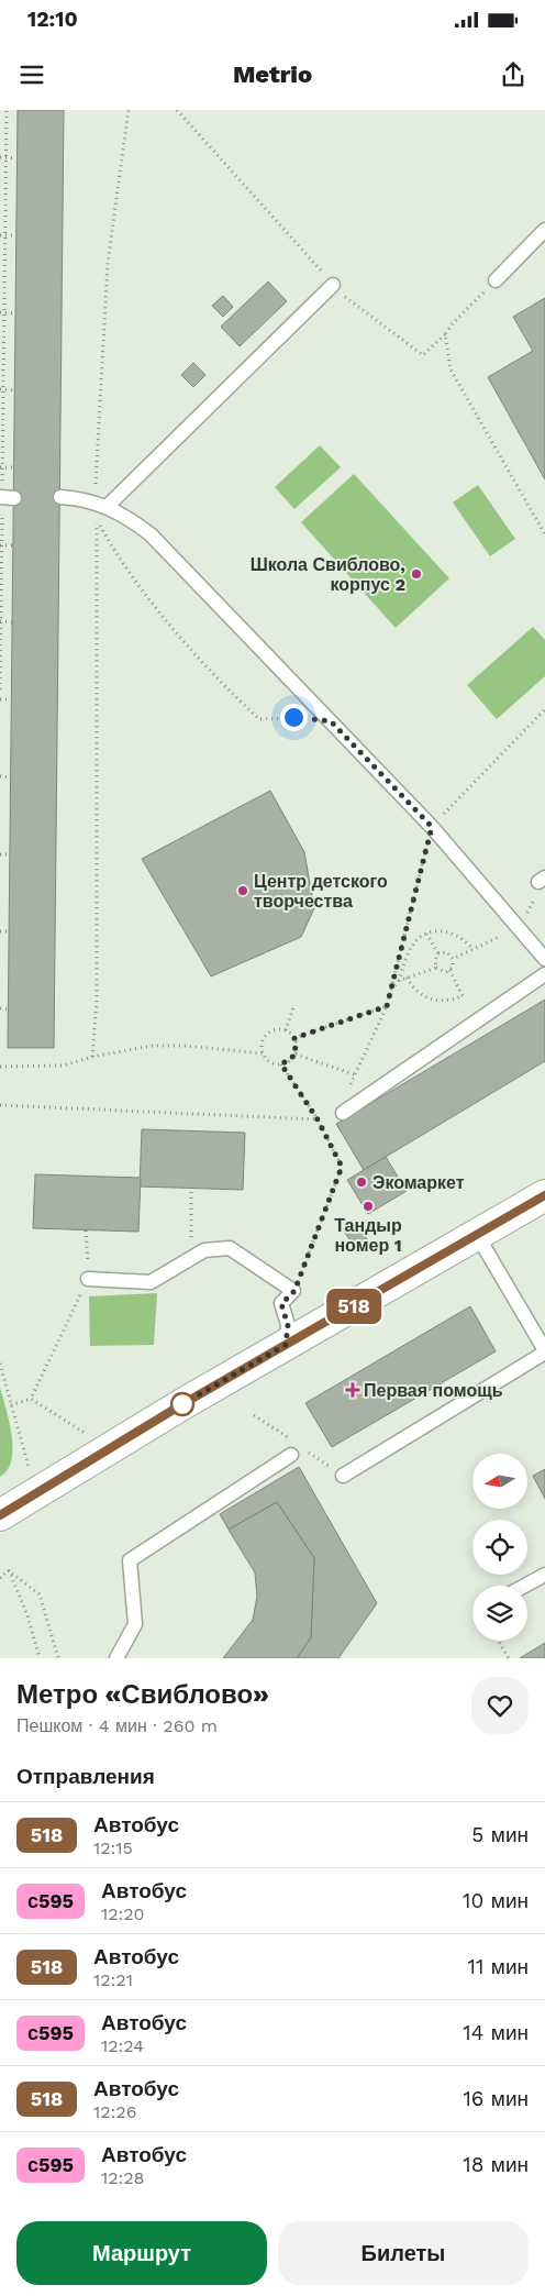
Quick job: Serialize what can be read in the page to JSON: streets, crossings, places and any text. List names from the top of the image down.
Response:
{
  "places": {
    "other": [
      "Школа Свиблово, корпус 2",
      "Центр детского творчества",
      "Экомаркет",
      "Тандыр номер 1"
    ],
    "health": ["Первая помощь"]
  },
  "lines": ["bus line 518"],
  "north": "left",
  "page": {
    "status": "12:10",
    "header": "Metrio",
    "on_map": "518",
    "heading": [
      ["Метро «Свиблово»", "Пешком · 4 мин · 260 m"],
      "Отправления"
    ],
    "list": [
      {
        "mark": "518",
        "name": "Автобус",
        "note": "12:15",
        "value": "5 мин"
      },
      {
        "mark": "с595",
        "name": "Автобус",
        "note": "12:20",
        "value": "10 мин"
      },
      {
        "mark": "518",
        "name": "Автобус",
        "note": "12:21",
        "value": "11 мин"
      },
      {
        "mark": "с595",
        "name": "Автобус",
        "note": "12:24",
        "value": "14 мин"
      },
      {
        "mark": "518",
        "name": "Автобус",
        "note": "12:26",
        "value": "16 мин"
      },
      {
        "mark": "с595",
        "name": "Автобус",
        "note": "12:28",
        "value": "18 мин"
      }
    ],
    "buttons": ["Маршрут", "Билеты"]
  }
}
